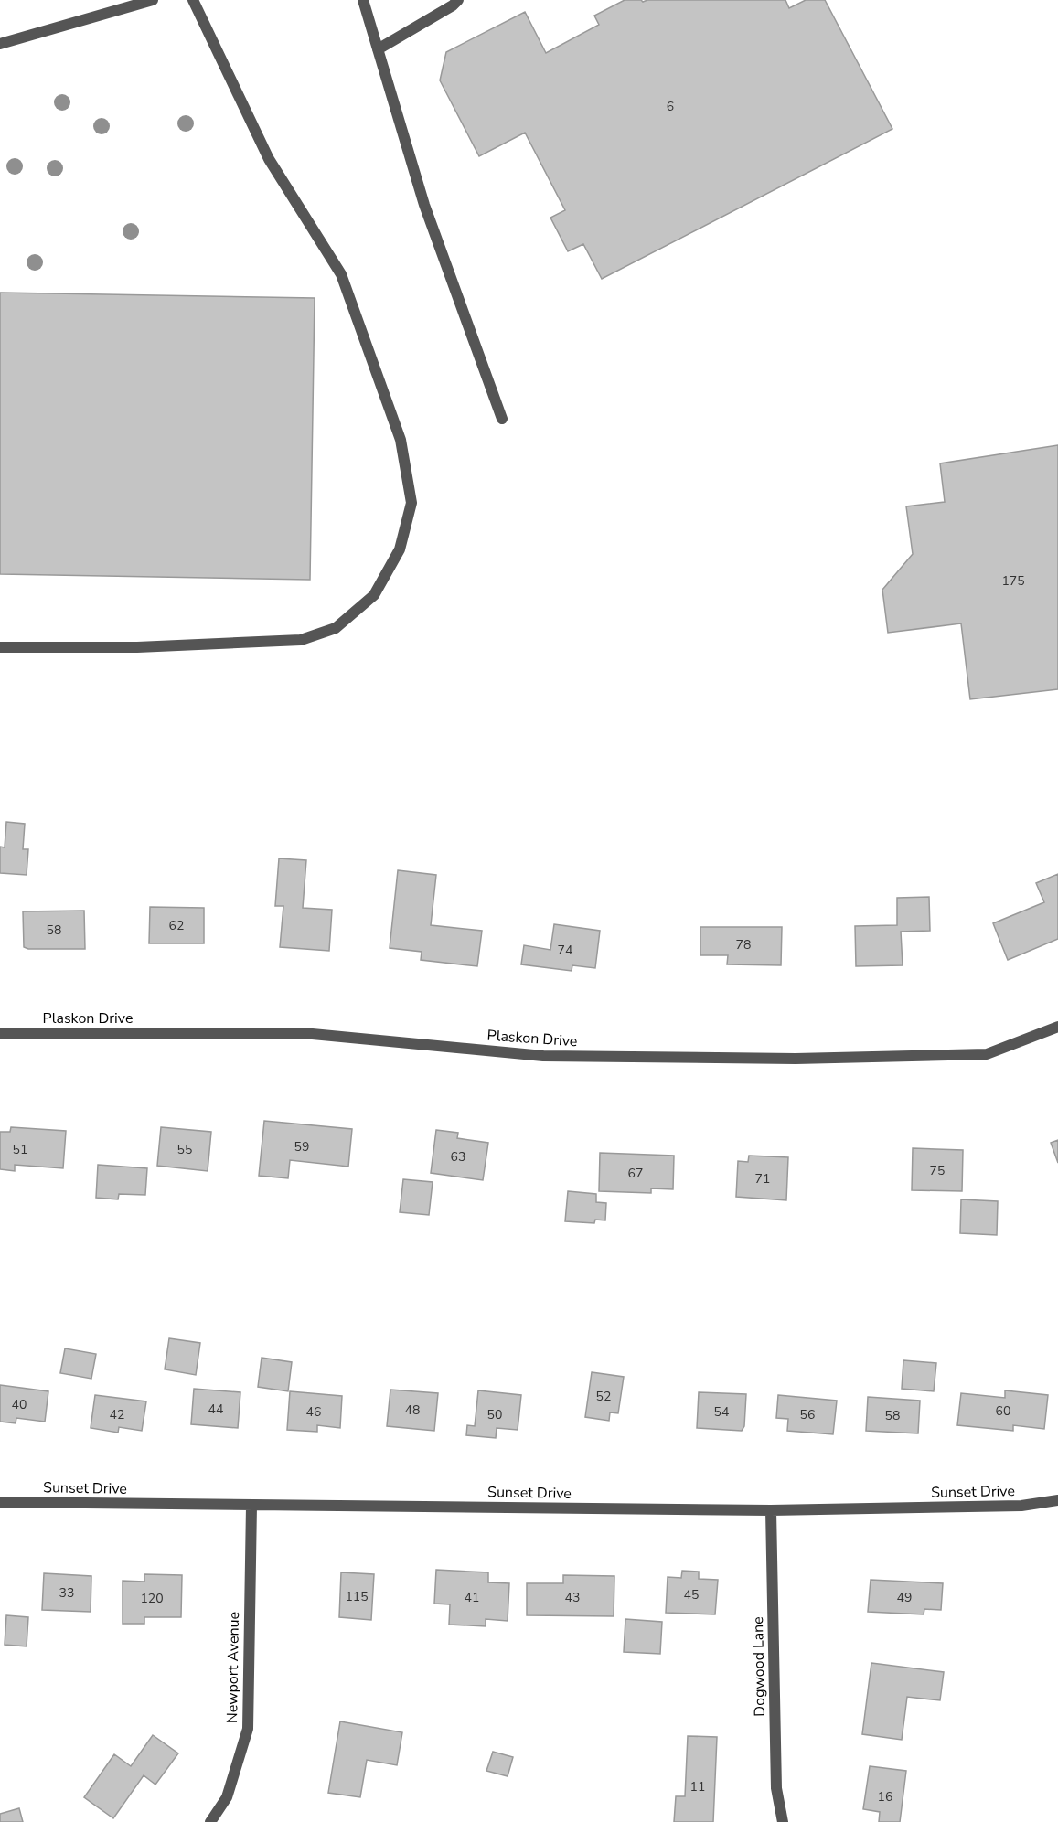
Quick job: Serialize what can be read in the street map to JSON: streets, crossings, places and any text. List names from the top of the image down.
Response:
{
  "streets": {
    "street": [
      "Plaskon Drive",
      "Sunset Drive",
      "Dogwood Lane",
      "Newport Avenue"
    ]
  },
  "crossings": [
    ["Sunset Drive", "Dogwood Lane"],
    ["Sunset Drive", "Newport Avenue"]
  ],
  "house_numbers": [
    "6",
    "175",
    "62",
    "58",
    "78",
    "74",
    "59",
    "51",
    "55",
    "63",
    "75",
    "67",
    "71",
    "52",
    "40",
    "44",
    "48",
    "60",
    "46",
    "54",
    "42",
    "50",
    "56",
    "58",
    "33",
    "45",
    "115",
    "41",
    "43",
    "49",
    "120",
    "11",
    "16"
  ]
}
